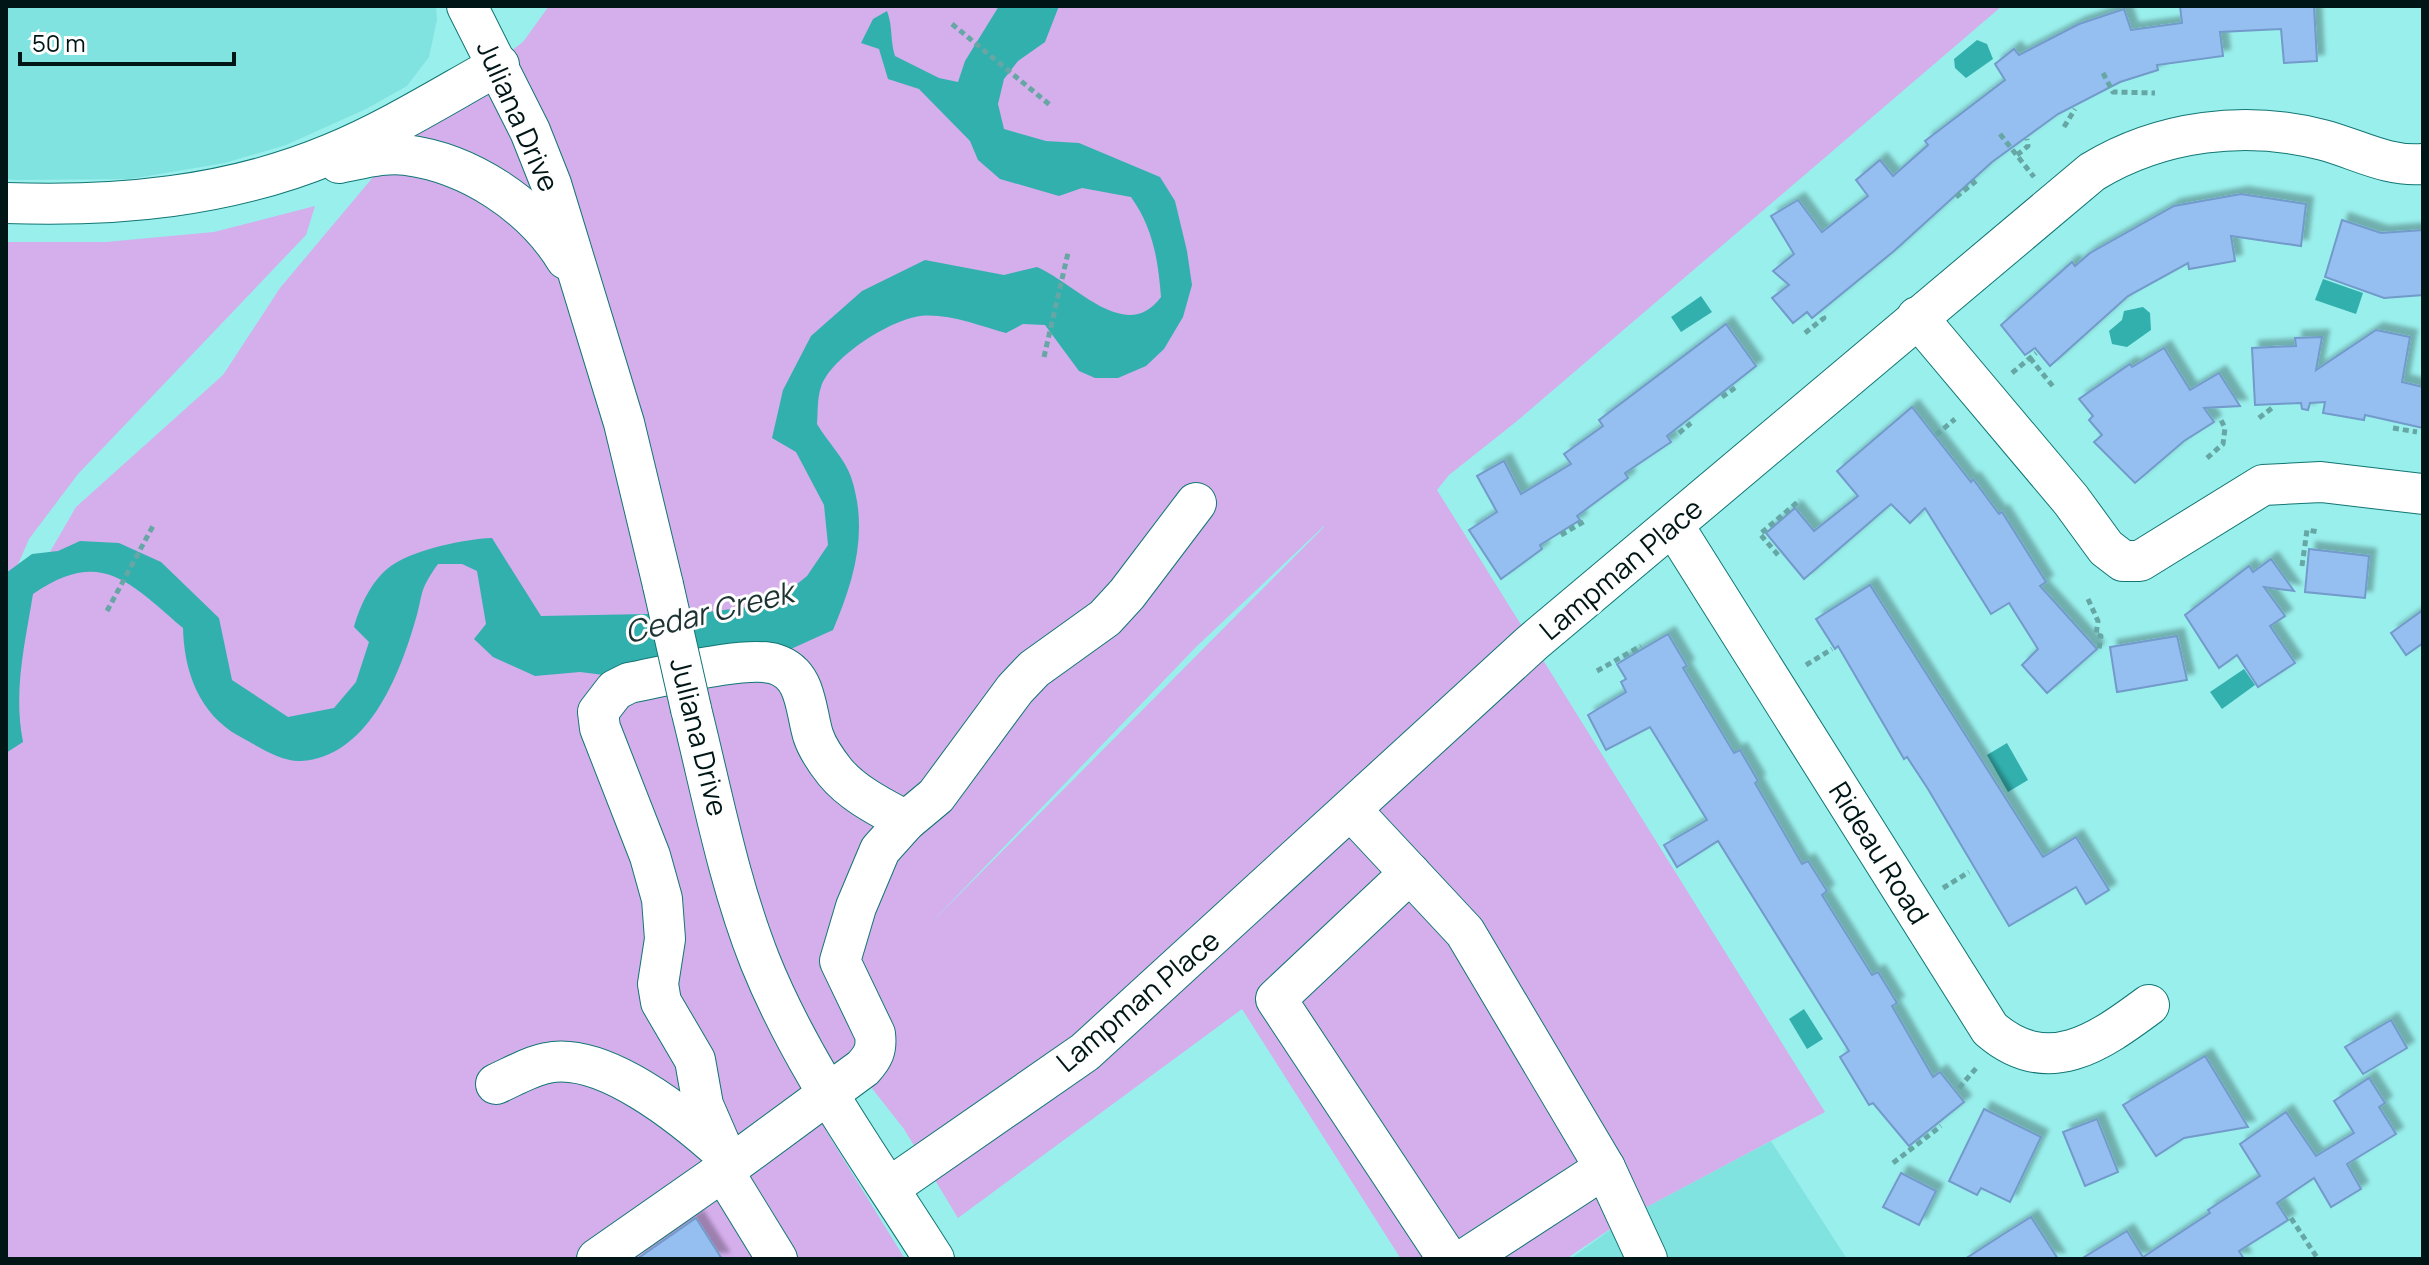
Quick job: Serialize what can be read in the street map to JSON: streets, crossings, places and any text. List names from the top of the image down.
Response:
{
  "streets": {
    "street": ["Juliana Drive", "Lampman Place", "Rideau Road"]
  },
  "crossings": [
    ["Juliana Drive", "Lampman Place"],
    ["Lampman Place", "Rideau Road"]
  ],
  "water": ["Cedar Creek"],
  "scale_bar": "50 m"
}
